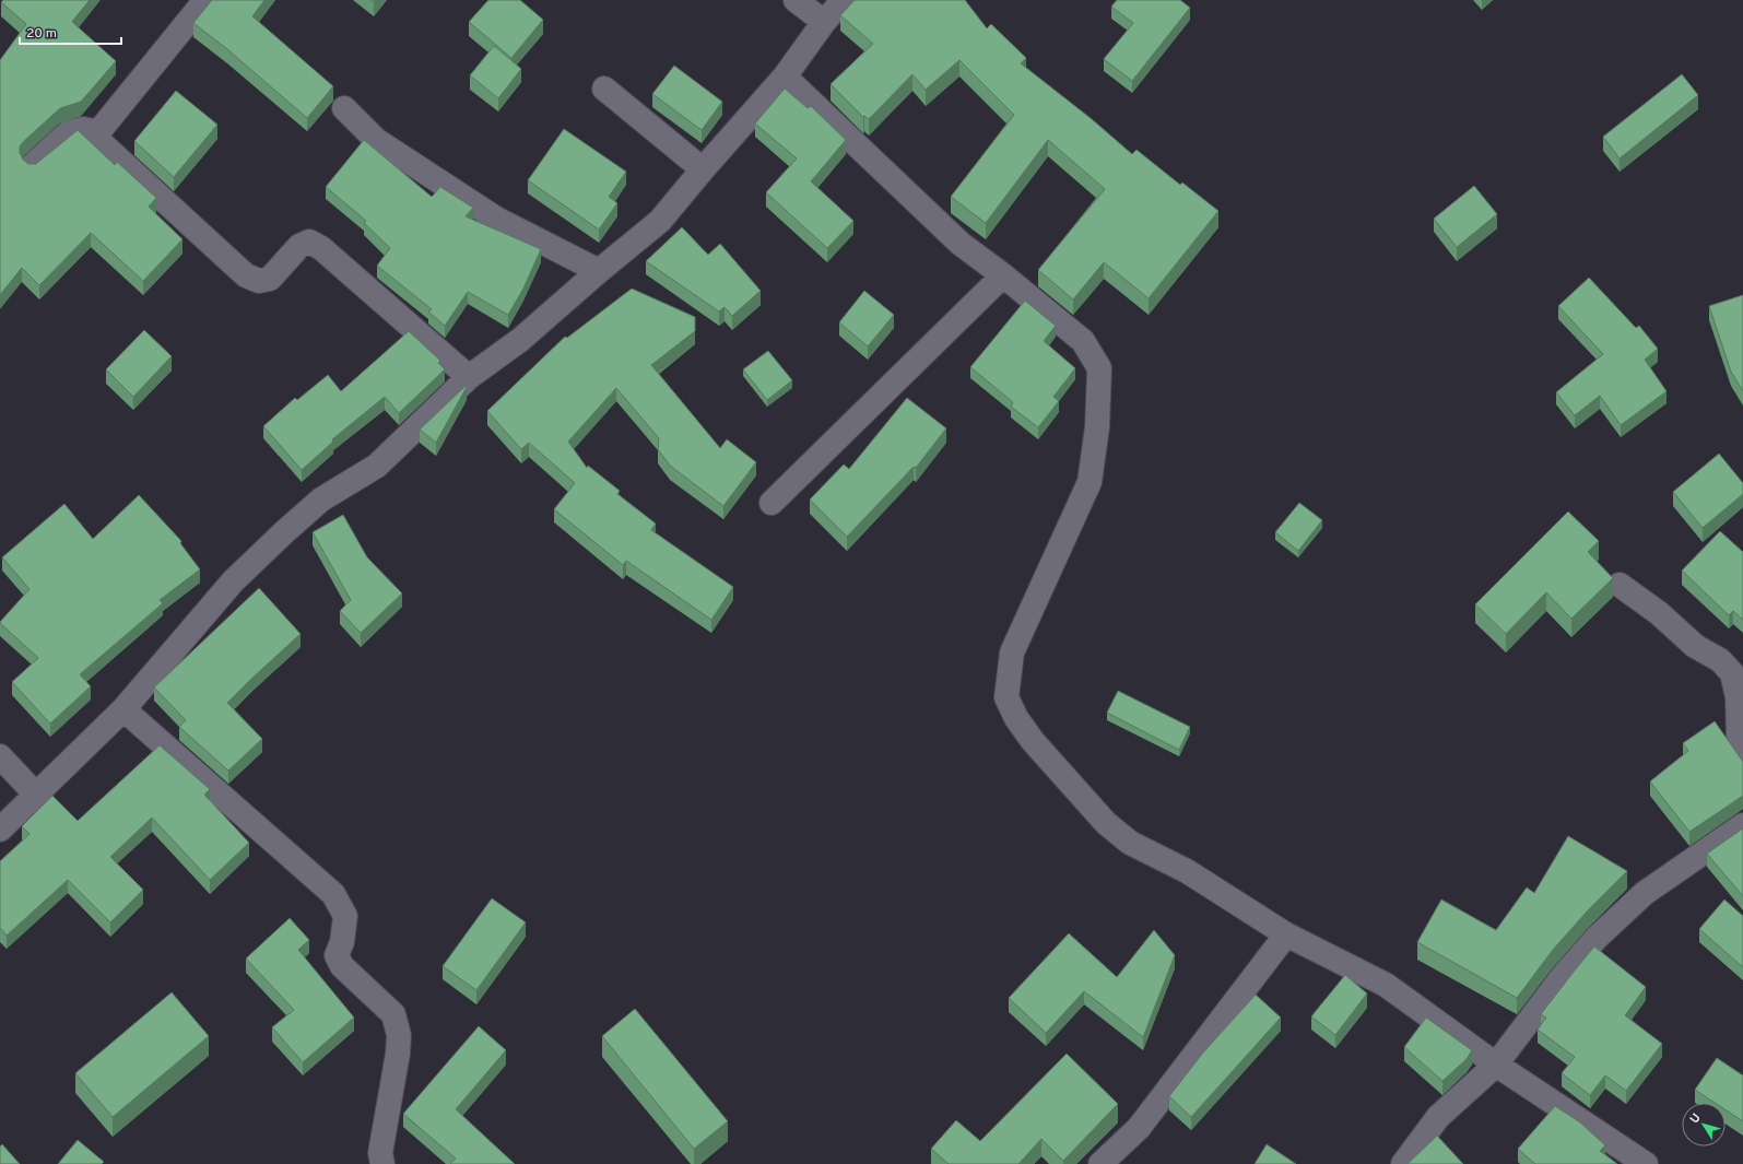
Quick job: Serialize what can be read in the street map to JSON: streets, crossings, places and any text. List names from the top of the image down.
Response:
{
  "scale_bar": "20 m",
  "north": "top left"
}
